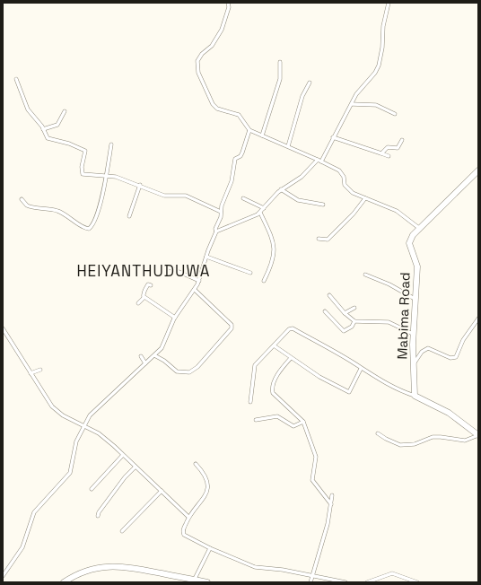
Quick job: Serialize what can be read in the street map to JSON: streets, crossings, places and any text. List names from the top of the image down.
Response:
{
  "streets": {
    "main road": ["Mabima Road"]
  },
  "districts": ["HEIYANTHUDUWA"]
}
